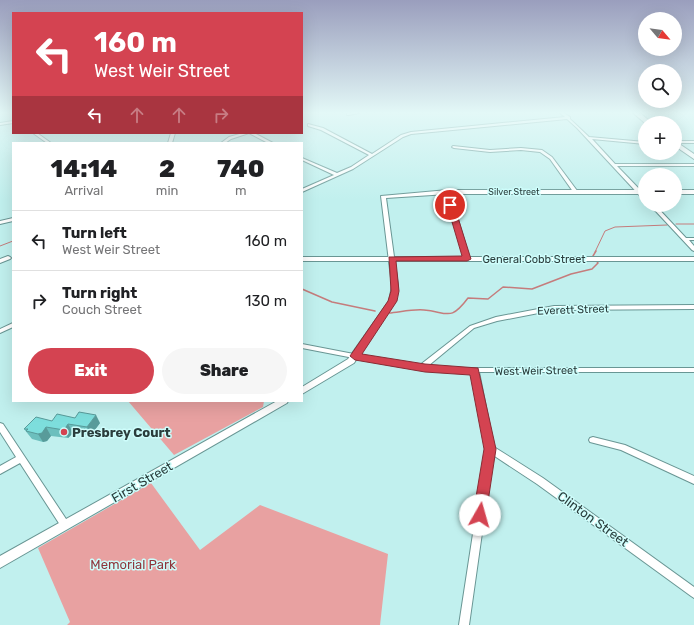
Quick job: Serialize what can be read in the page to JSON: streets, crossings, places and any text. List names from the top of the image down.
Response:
{
  "streets": {
    "street": [
      "Silver Street",
      "General Cobb Street",
      "Everett Street",
      "West Weir Street",
      "First Street",
      "Clinton Street"
    ]
  },
  "crossings": [
    ["Silver Street", "General Cobb Street"],
    ["Everett Street", "West Weir Street"]
  ],
  "parks": ["Memorial Park"],
  "places": ["Presbrey Court"],
  "north": "bottom right",
  "page": {
    "map_buttons": ["+", "−"],
    "turn": ["160 m", "West Weir Street"],
    "eta": [
      "14:14",
      "Arrival",
      "2",
      "min",
      "740",
      "m"
    ],
    "list": [
      {
        "name": "Turn left",
        "note": "West Weir Street",
        "value": "160 m"
      },
      {
        "name": "Turn right",
        "note": "Couch Street",
        "value": "130 m"
      }
    ],
    "buttons": ["Exit", "Share"]
  }
}
